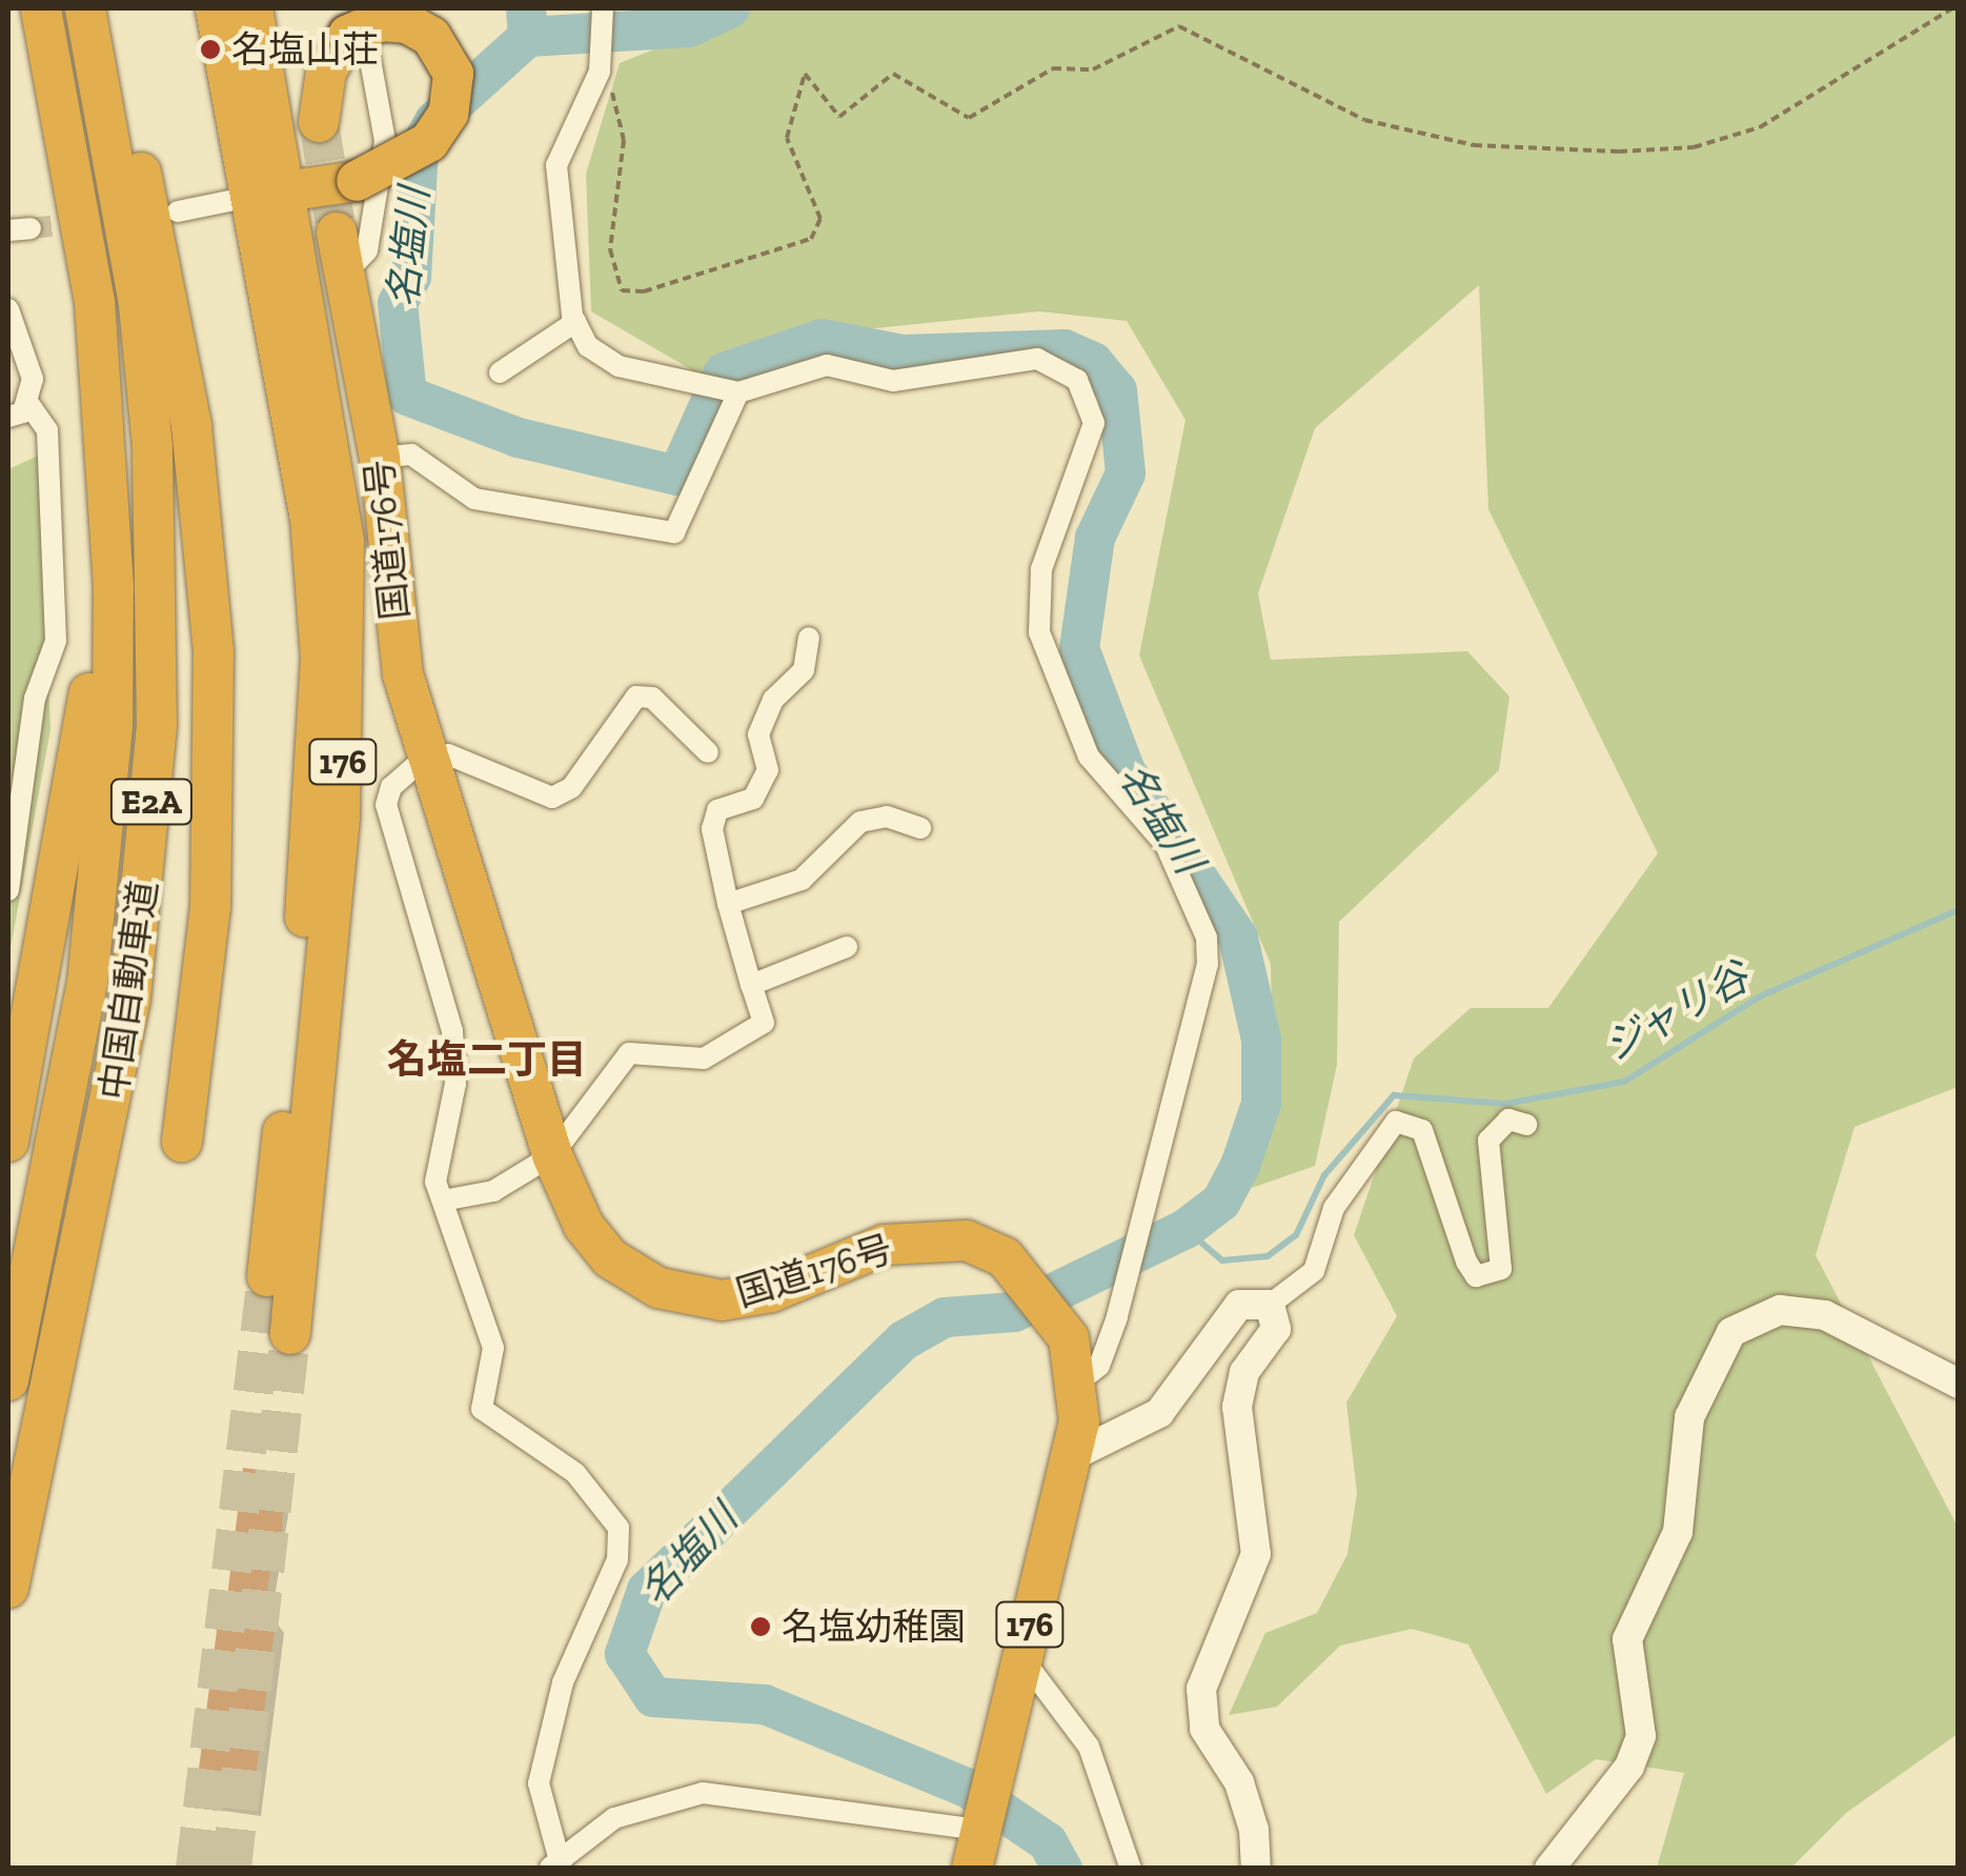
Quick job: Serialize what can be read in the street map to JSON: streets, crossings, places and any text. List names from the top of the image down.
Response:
{
  "streets": {
    "highway": [
      "国道176号",
      "176",
      "E2A",
      "中国自動車道"
    ]
  },
  "crossings": [
    ["国道176号", "176"]
  ],
  "districts": ["名塩二丁目"],
  "water": ["名塩川", "ジャリ谷"],
  "places": ["名塩山荘", "名塩幼稚園"]
}
